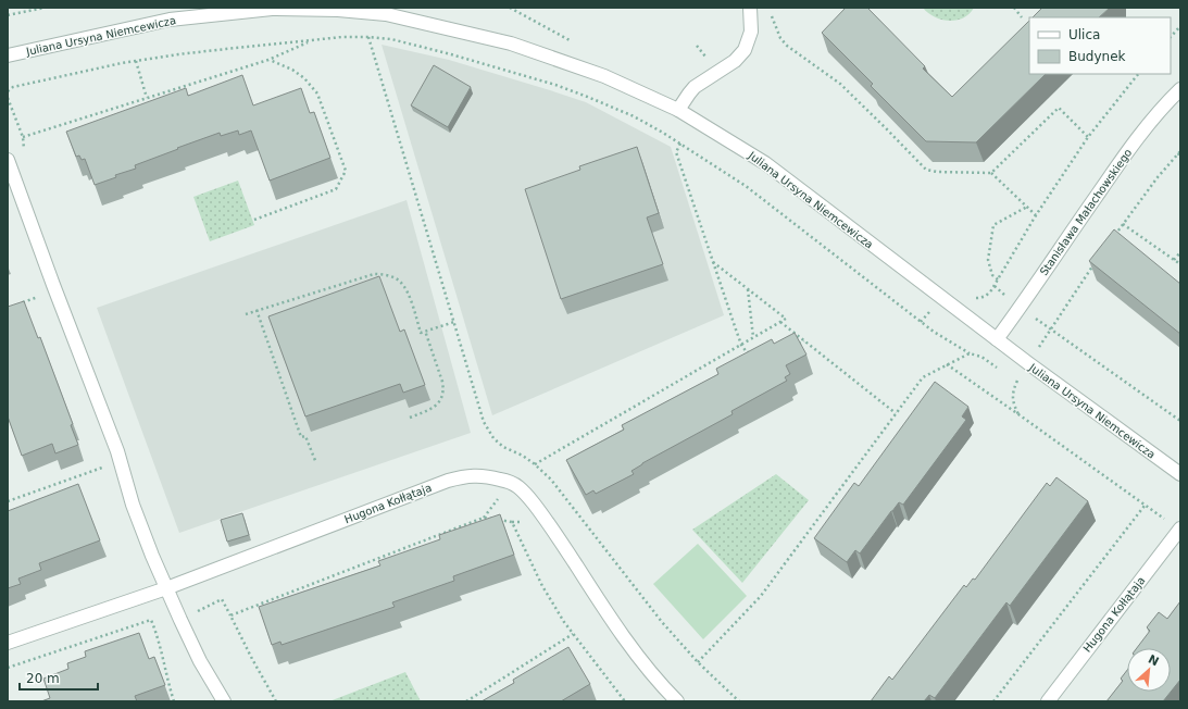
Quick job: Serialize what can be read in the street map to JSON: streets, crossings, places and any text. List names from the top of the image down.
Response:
{
  "streets": {
    "street": ["Juliana Ursyna Niemcewicza", "Stanisława Małachowskiego", "Hugona Kołłątaja"]
  },
  "crossings": [
    ["Juliana Ursyna Niemcewicza", "Stanisława Małachowskiego"]
  ],
  "legend": ["Ulica", "Budynek"],
  "scale_bar": "20 m",
  "north": "top right"
}
